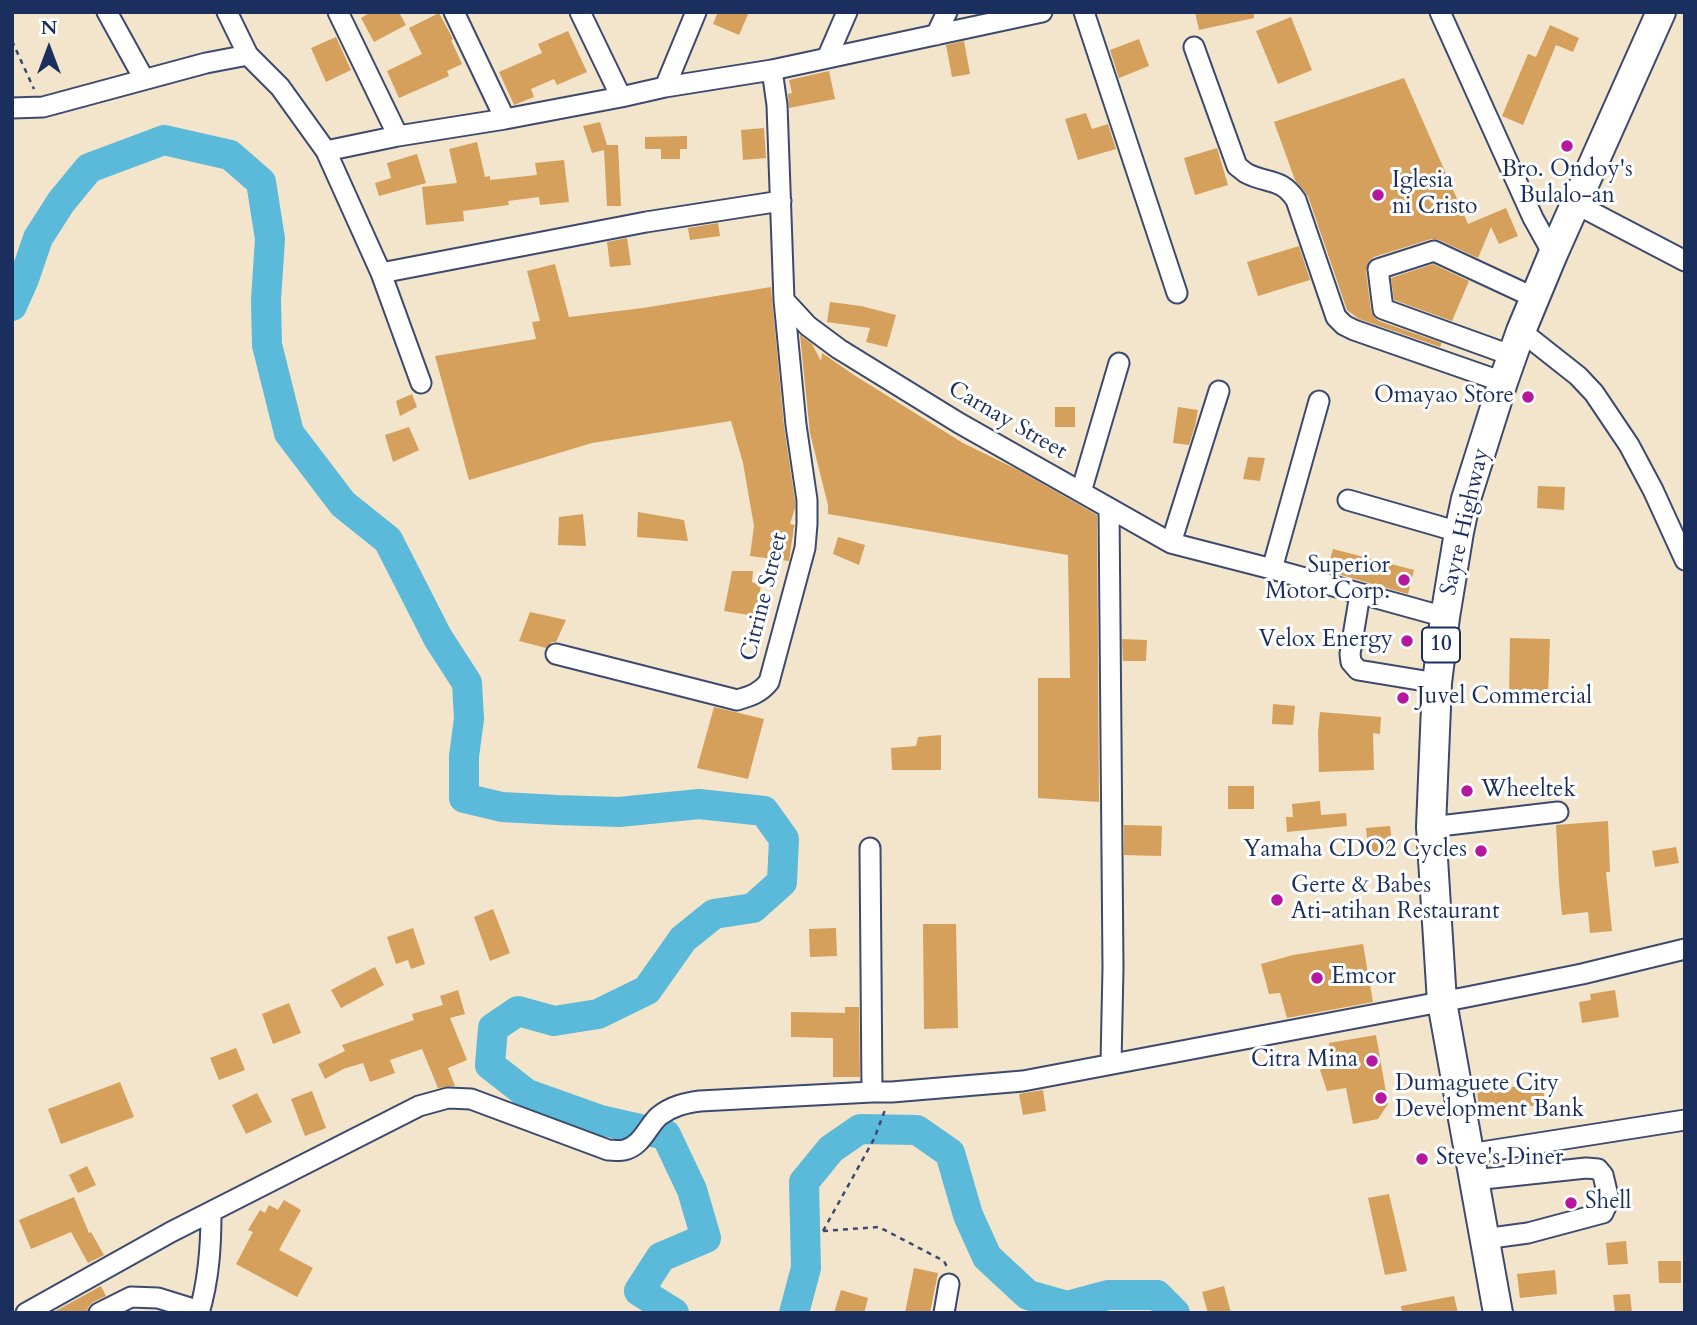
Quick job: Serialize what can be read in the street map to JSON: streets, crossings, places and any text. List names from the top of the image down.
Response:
{
  "streets": {
    "highway": ["Sayre Highway", "10"],
    "street": ["Carnay Street", "Citrine Street"]
  },
  "crossings": [
    ["Carnay Street", "Sayre Highway"],
    ["Carnay Street", "Citrine Street"]
  ],
  "places": [
    "Bro. Ondoy's Bulalo-an",
    "Iglesia ni Cristo",
    "Omayao Store",
    "Superior Motor Corp.",
    "Velox Energy",
    "Juvel Commercial",
    "Wheeltek",
    "Yamaha CDO2 Cycles",
    "Gerte & Babes Ati-atihan Restaurant",
    "Emcor",
    "Citra Mina",
    "Dumaguete City Development Bank",
    "Steve's Diner",
    "Shell"
  ],
  "north": "top"
}
